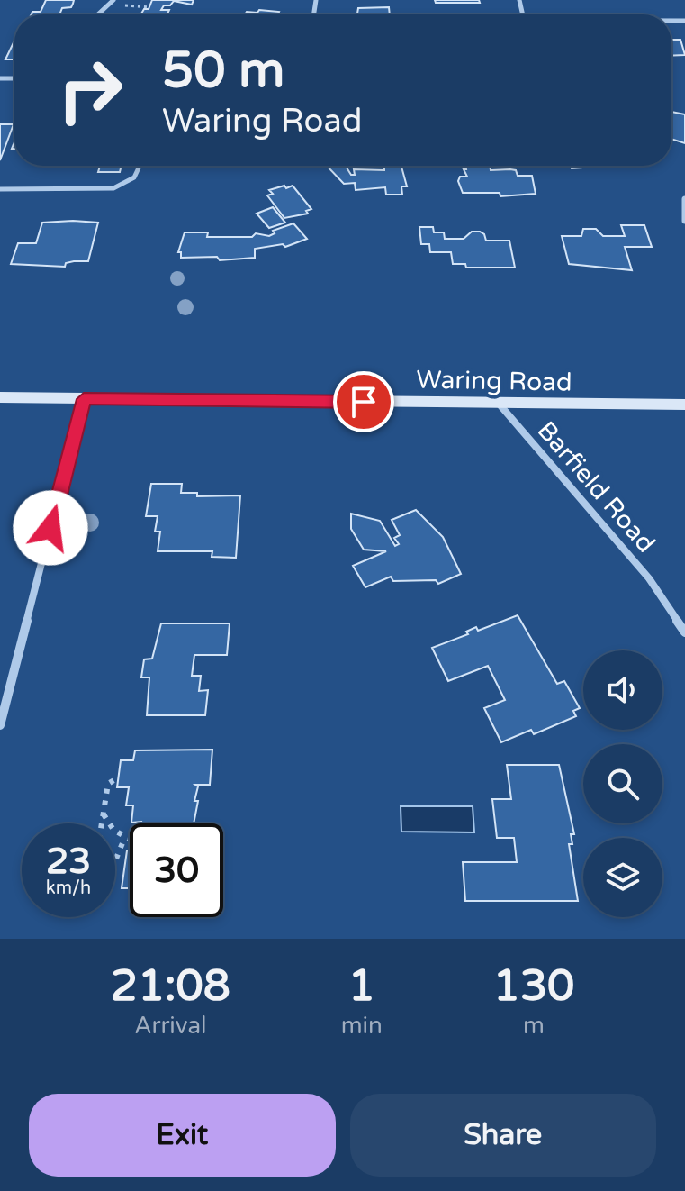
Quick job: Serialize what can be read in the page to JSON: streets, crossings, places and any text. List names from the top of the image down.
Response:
{
  "streets": {
    "main road": ["Waring Road"],
    "street": ["Barfield Road"]
  },
  "crossings": [
    ["Waring Road", "Barfield Road"]
  ],
  "page": {
    "turn": ["50 m", "Waring Road"],
    "speed": "23 km/h",
    "limit": "30",
    "eta": [
      "21:08",
      "Arrival",
      "1",
      "min",
      "130",
      "m"
    ],
    "buttons": ["Exit", "Share"]
  }
}
